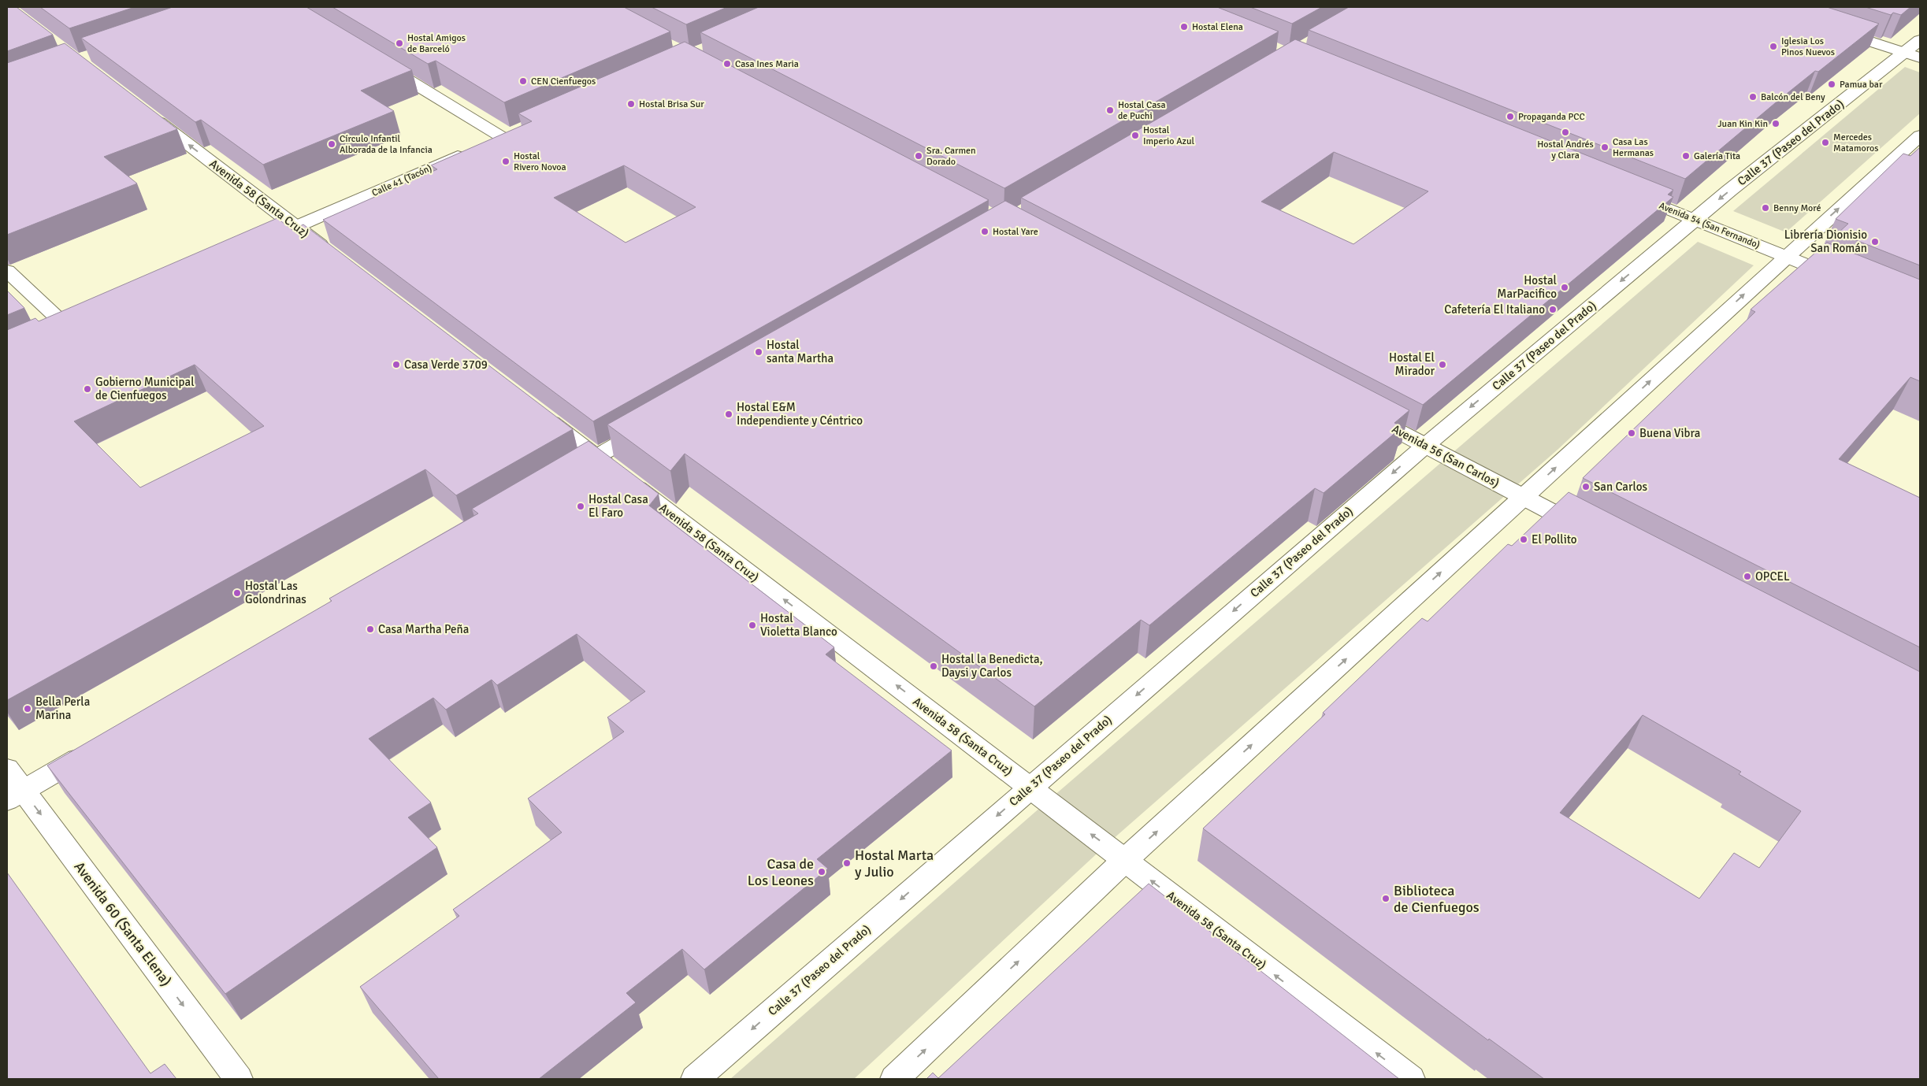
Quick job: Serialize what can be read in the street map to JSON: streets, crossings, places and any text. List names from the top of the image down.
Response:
{
  "streets": {
    "main road": [
      "Calle 37 (Paseo del Prado)",
      "Calle 41 (Tacón)",
      "Avenida 58 (Santa Cruz)",
      "Avenida 54 (San Fernando)",
      "Avenida 56 (San Carlos)",
      "Avenida 60 (Santa Elena)"
    ]
  },
  "crossings": [
    ["Calle 37 (Paseo del Prado)", "Avenida 58 (Santa Cruz)"],
    ["Calle 37 (Paseo del Prado)", "Avenida 54 (San Fernando)"],
    ["Calle 37 (Paseo del Prado)", "Avenida 56 (San Carlos)"],
    ["Calle 41 (Tacón)", "Avenida 58 (Santa Cruz)"]
  ],
  "one_way": ["Avenida 58 (Santa Cruz)", "Avenida 60 (Santa Elena)"],
  "places": [
    "Hostal Elena",
    "Hostal Amigos de Barceló",
    "Iglesia Los Pinos Nuevos",
    "Casa Ines Maria",
    "CEN Cienfuegos",
    "Pamua bar",
    "Balcón del Beny",
    "Hostal Brisa Sur",
    "Hostal Casa de Puchi",
    "Propaganda PCC",
    "Juan Kin Kin",
    "Hostal Andrés y Clara",
    "Hostal Imperio Azul",
    "Mercedes Matamoros",
    "Círculo Infantil Alborada de la Infancia",
    "Casa Las Hermanas",
    "Sra. Carmen Dorado",
    "Galería Tita",
    "Hostal Rivero Novoa",
    "Benny Moré",
    "Hostal Yare",
    "Librería Dionisio San Román",
    "Hostal MarPacifico",
    "Cafetería El Italiano",
    "Hostal santa Martha",
    "Casa Verde 3709",
    "Hostal El Mirador",
    "Gobierno Municipal de Cienfuegos",
    "Hostal E&M Independiente y Céntrico",
    "Buena Vibra",
    "San Carlos",
    "Hostal Casa El Faro",
    "El Pollito",
    "OPCEL",
    "Hostal Las Golondrinas",
    "Hostal Violetta Blanco",
    "Casa Martha Peña",
    "Hostal la Benedicta, Daysi y Carlos",
    "Bella Perla Marina",
    "Hostal Marta y Julio",
    "Casa de Los Leones",
    "Biblioteca de Cienfuegos"
  ]
}
